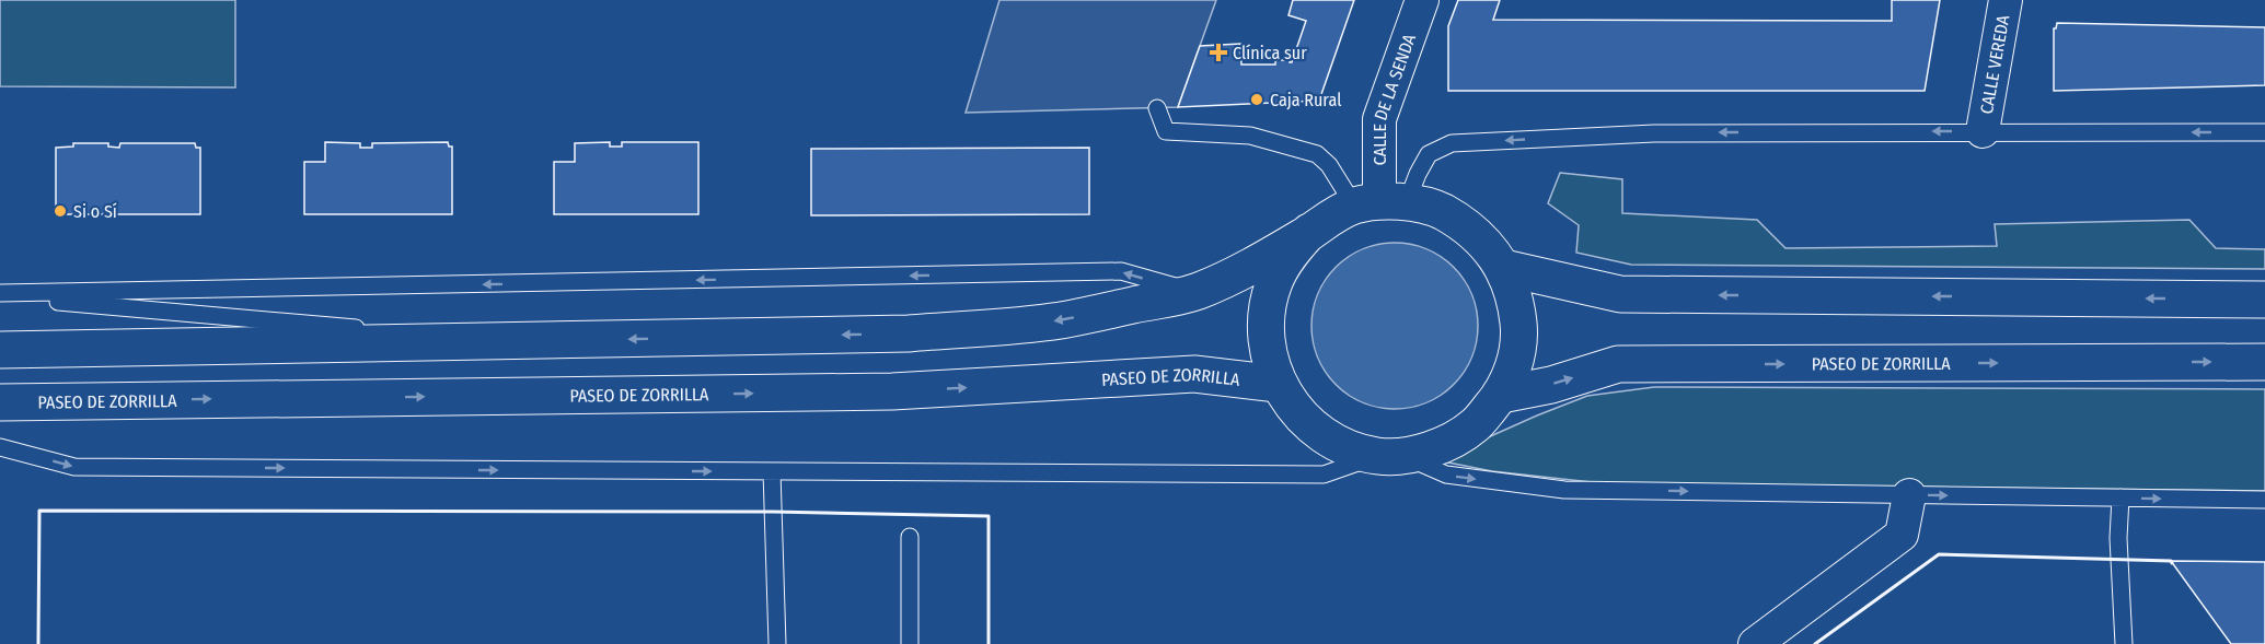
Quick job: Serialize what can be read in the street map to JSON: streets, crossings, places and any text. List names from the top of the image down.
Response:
{
  "streets": {
    "main road": ["PASEO DE ZORRILLA"],
    "street": ["CALLE VEREDA", "CALLE DE LA SENDA"]
  },
  "places": {
    "health": ["Clínica sur"],
    "other": ["Caja Rural", "Si o Sí"]
  }
}
